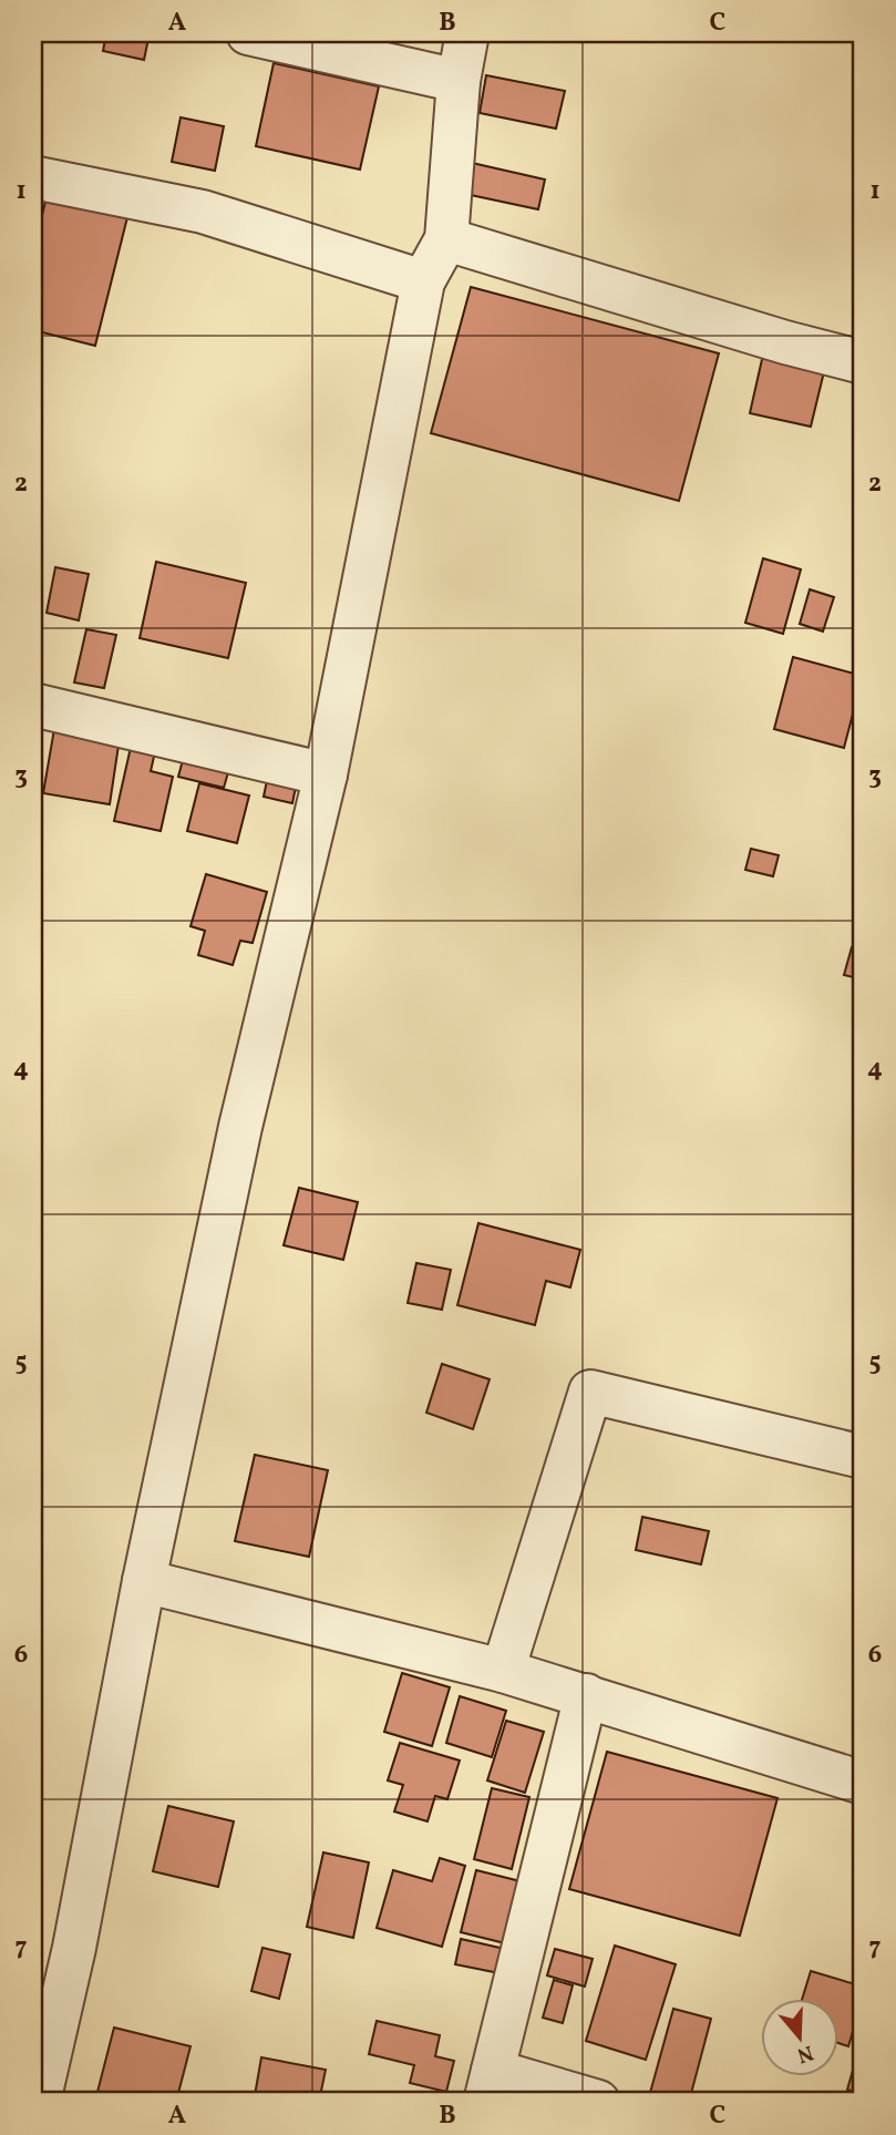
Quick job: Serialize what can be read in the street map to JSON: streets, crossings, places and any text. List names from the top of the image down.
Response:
{
  "north": "bottom",
  "grid": {
    "columns": ["A", "B", "C"],
    "rows": [
      "1",
      "2",
      "3",
      "4",
      "5",
      "6",
      "7"
    ]
  }
}
